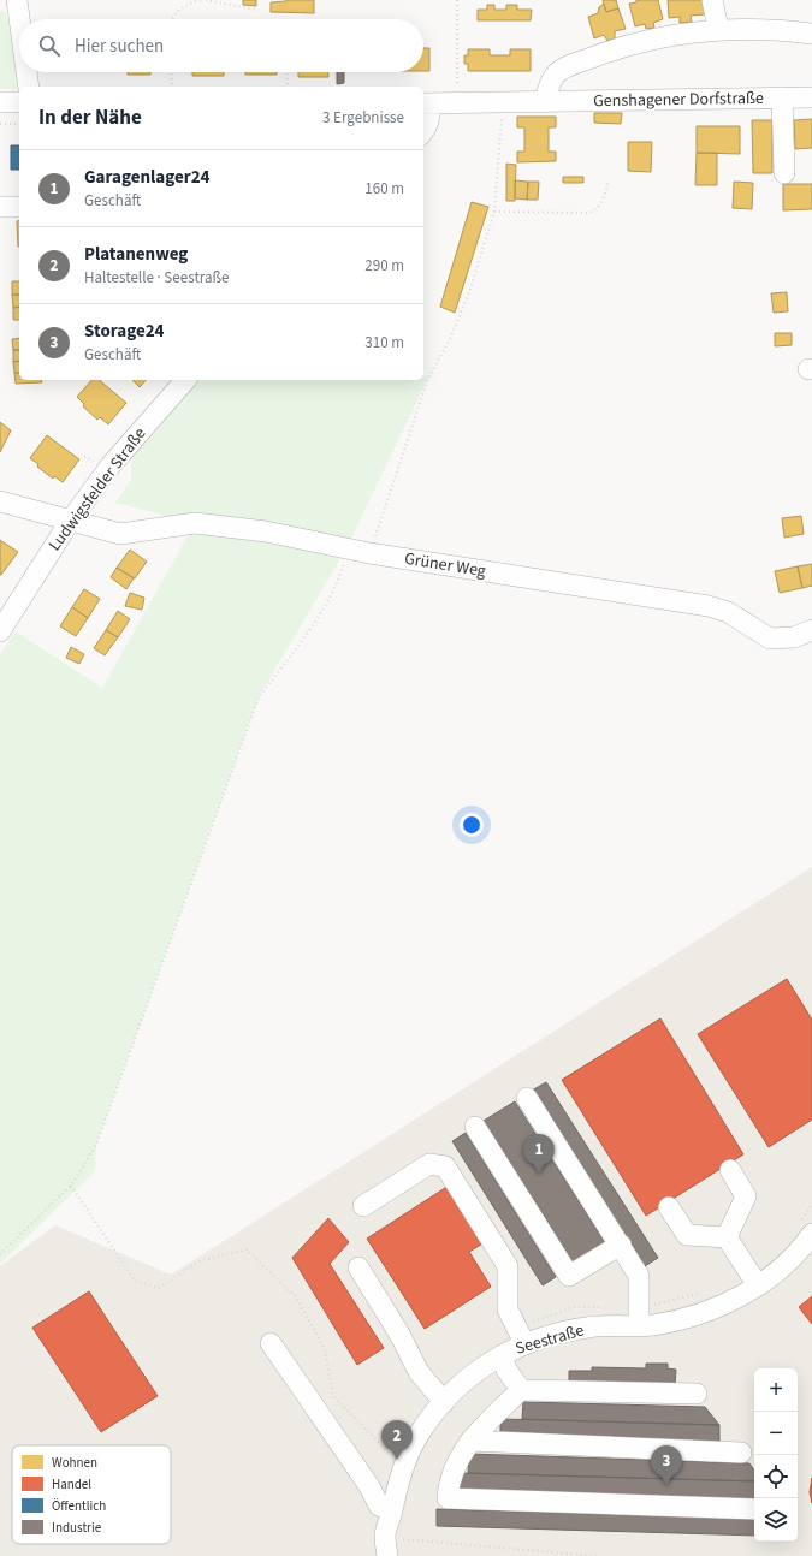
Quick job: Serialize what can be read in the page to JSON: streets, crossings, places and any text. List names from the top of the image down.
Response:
{
  "streets": {
    "street": [
      "Genshagener Dorfstraße",
      "Ludwigsfelder Straße",
      "Grüner Weg",
      "Seestraße"
    ]
  },
  "crossings": [
    ["Ludwigsfelder Straße", "Grüner Weg"]
  ],
  "legend": [
    "Wohnen",
    "Handel",
    "Öffentlich",
    "Industrie"
  ],
  "page": {
    "search": "Hier suchen",
    "heading": ["In der Nähe", "3 Ergebnisse"],
    "list": [
      {
        "mark": "1",
        "name": "Garagenlager24",
        "note": "Geschäft",
        "value": "160 m"
      },
      {
        "mark": "2",
        "name": "Platanenweg",
        "note": "Haltestelle · Seestraße",
        "value": "290 m"
      },
      {
        "mark": "3",
        "name": "Storage24",
        "note": "Geschäft",
        "value": "310 m"
      }
    ],
    "pins": ["1", "2", "3"],
    "map_buttons": ["+", "−"]
  }
}
